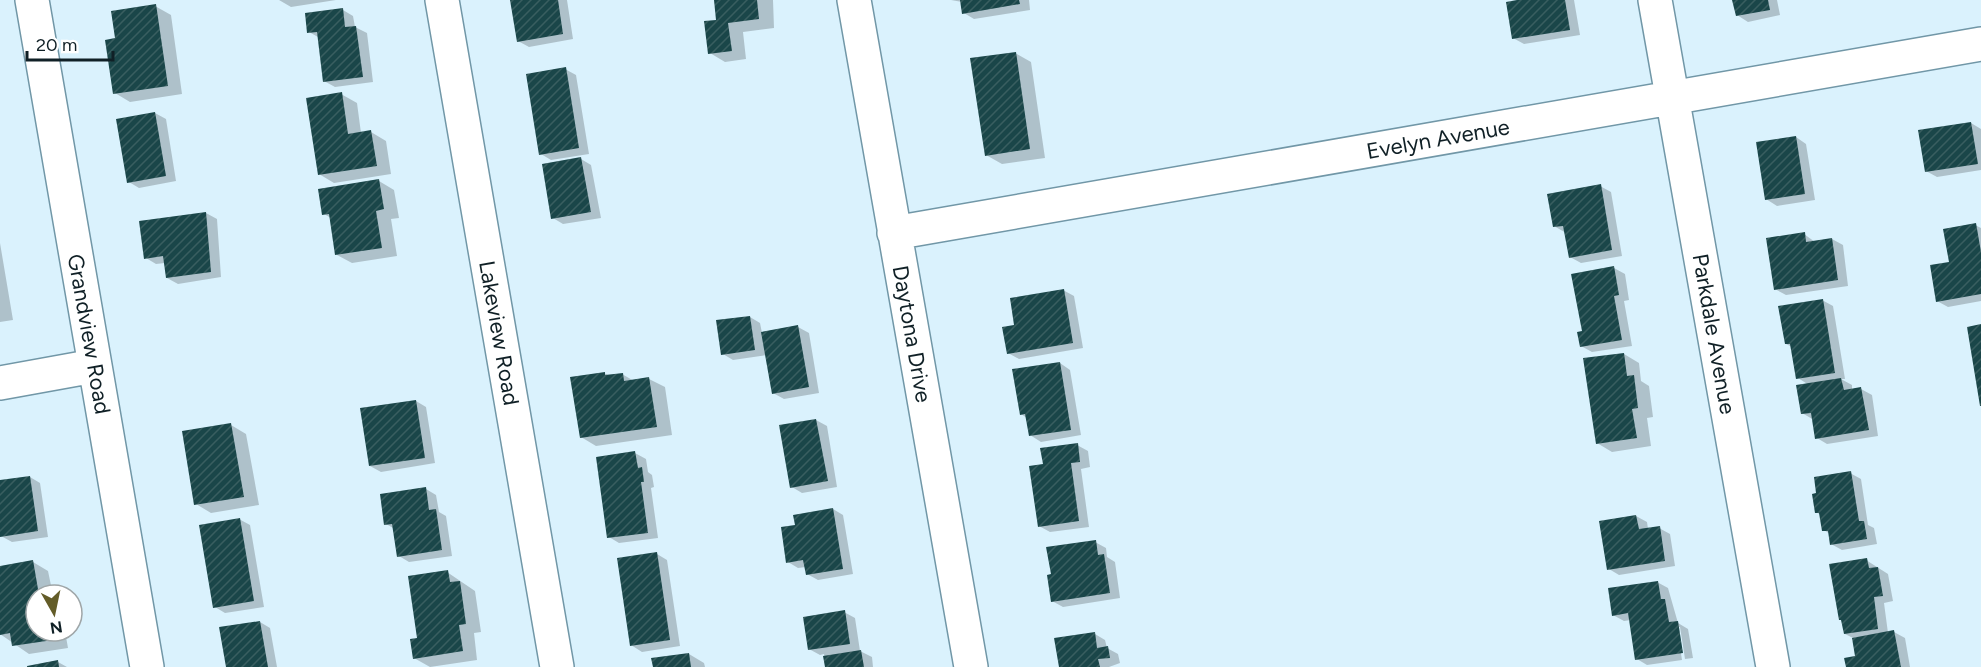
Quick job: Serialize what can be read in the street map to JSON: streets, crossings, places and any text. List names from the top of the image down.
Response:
{
  "streets": {
    "street": [
      "Evelyn Avenue",
      "Lakeview Road",
      "Grandview Road",
      "Daytona Drive",
      "Parkdale Avenue"
    ]
  },
  "crossings": [
    ["Evelyn Avenue", "Daytona Drive"],
    ["Evelyn Avenue", "Parkdale Avenue"]
  ],
  "scale_bar": "20 m",
  "north": "bottom"
}
